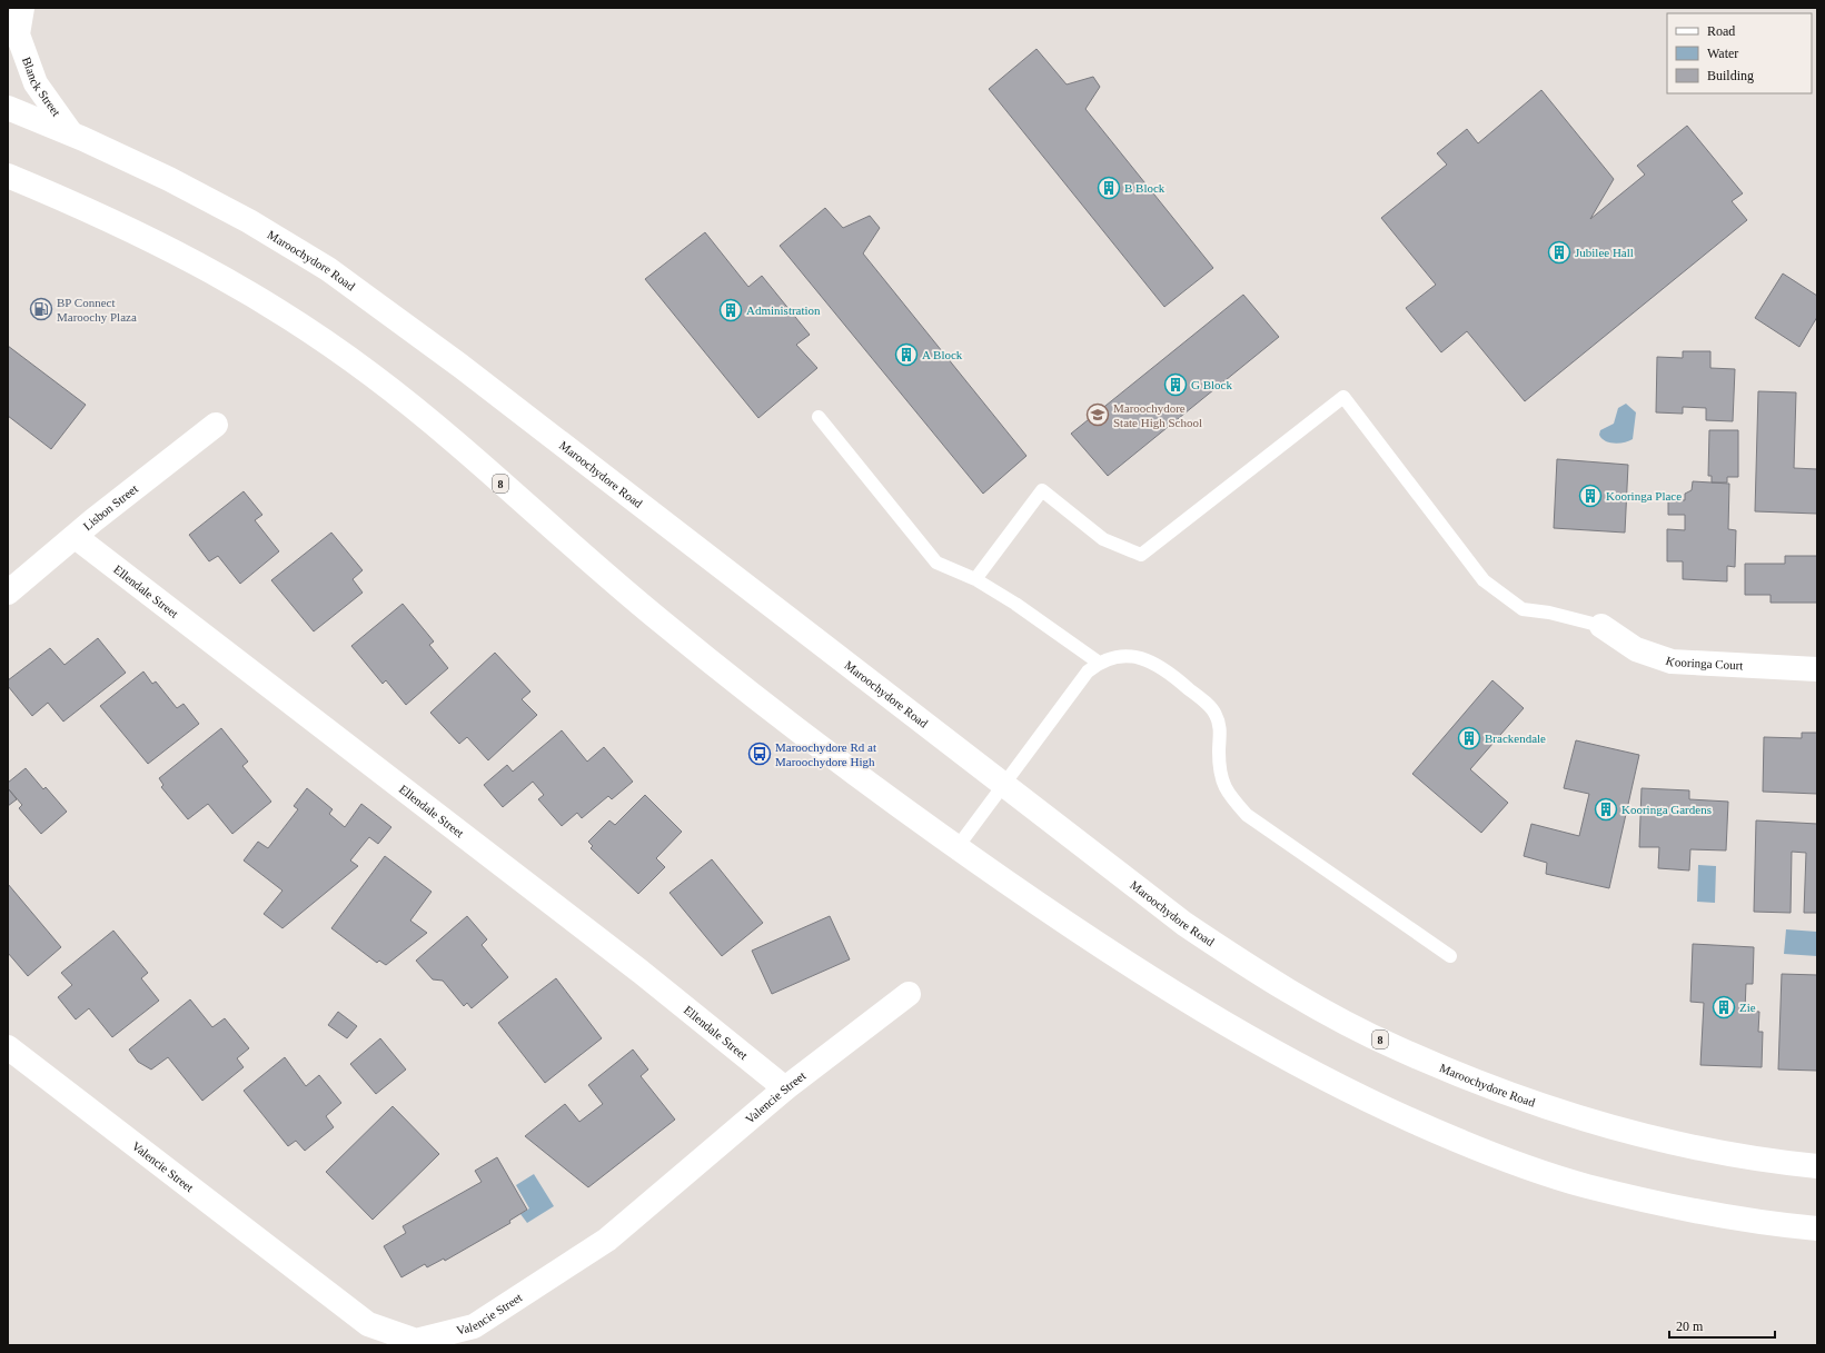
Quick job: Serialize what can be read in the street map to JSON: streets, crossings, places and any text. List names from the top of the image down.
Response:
{
  "streets": {
    "main road": [
      "Blanck Street",
      "Maroochydore Road",
      "8",
      "Lisbon Street",
      "Ellendale Street",
      "Kooringa Court",
      "Valencie Street"
    ]
  },
  "crossings": [
    ["Blanck Street", "Maroochydore Road"],
    ["Lisbon Street", "Ellendale Street"],
    ["Ellendale Street", "Valencie Street"]
  ],
  "places": {
    "building": [
      "B Block",
      "Jubilee Hall",
      "Administration",
      "A Block",
      "G Block",
      "Kooringa Place",
      "Brackendale",
      "Kooringa Gardens",
      "Zie"
    ],
    "fuel station": ["BP Connect Maroochy Plaza"],
    "school or university": ["Maroochydore State High School"],
    "bus stop": ["Maroochydore Rd at Maroochydore High"]
  },
  "legend": ["Road", "Water", "Building"],
  "scale_bar": "20 m"
}
